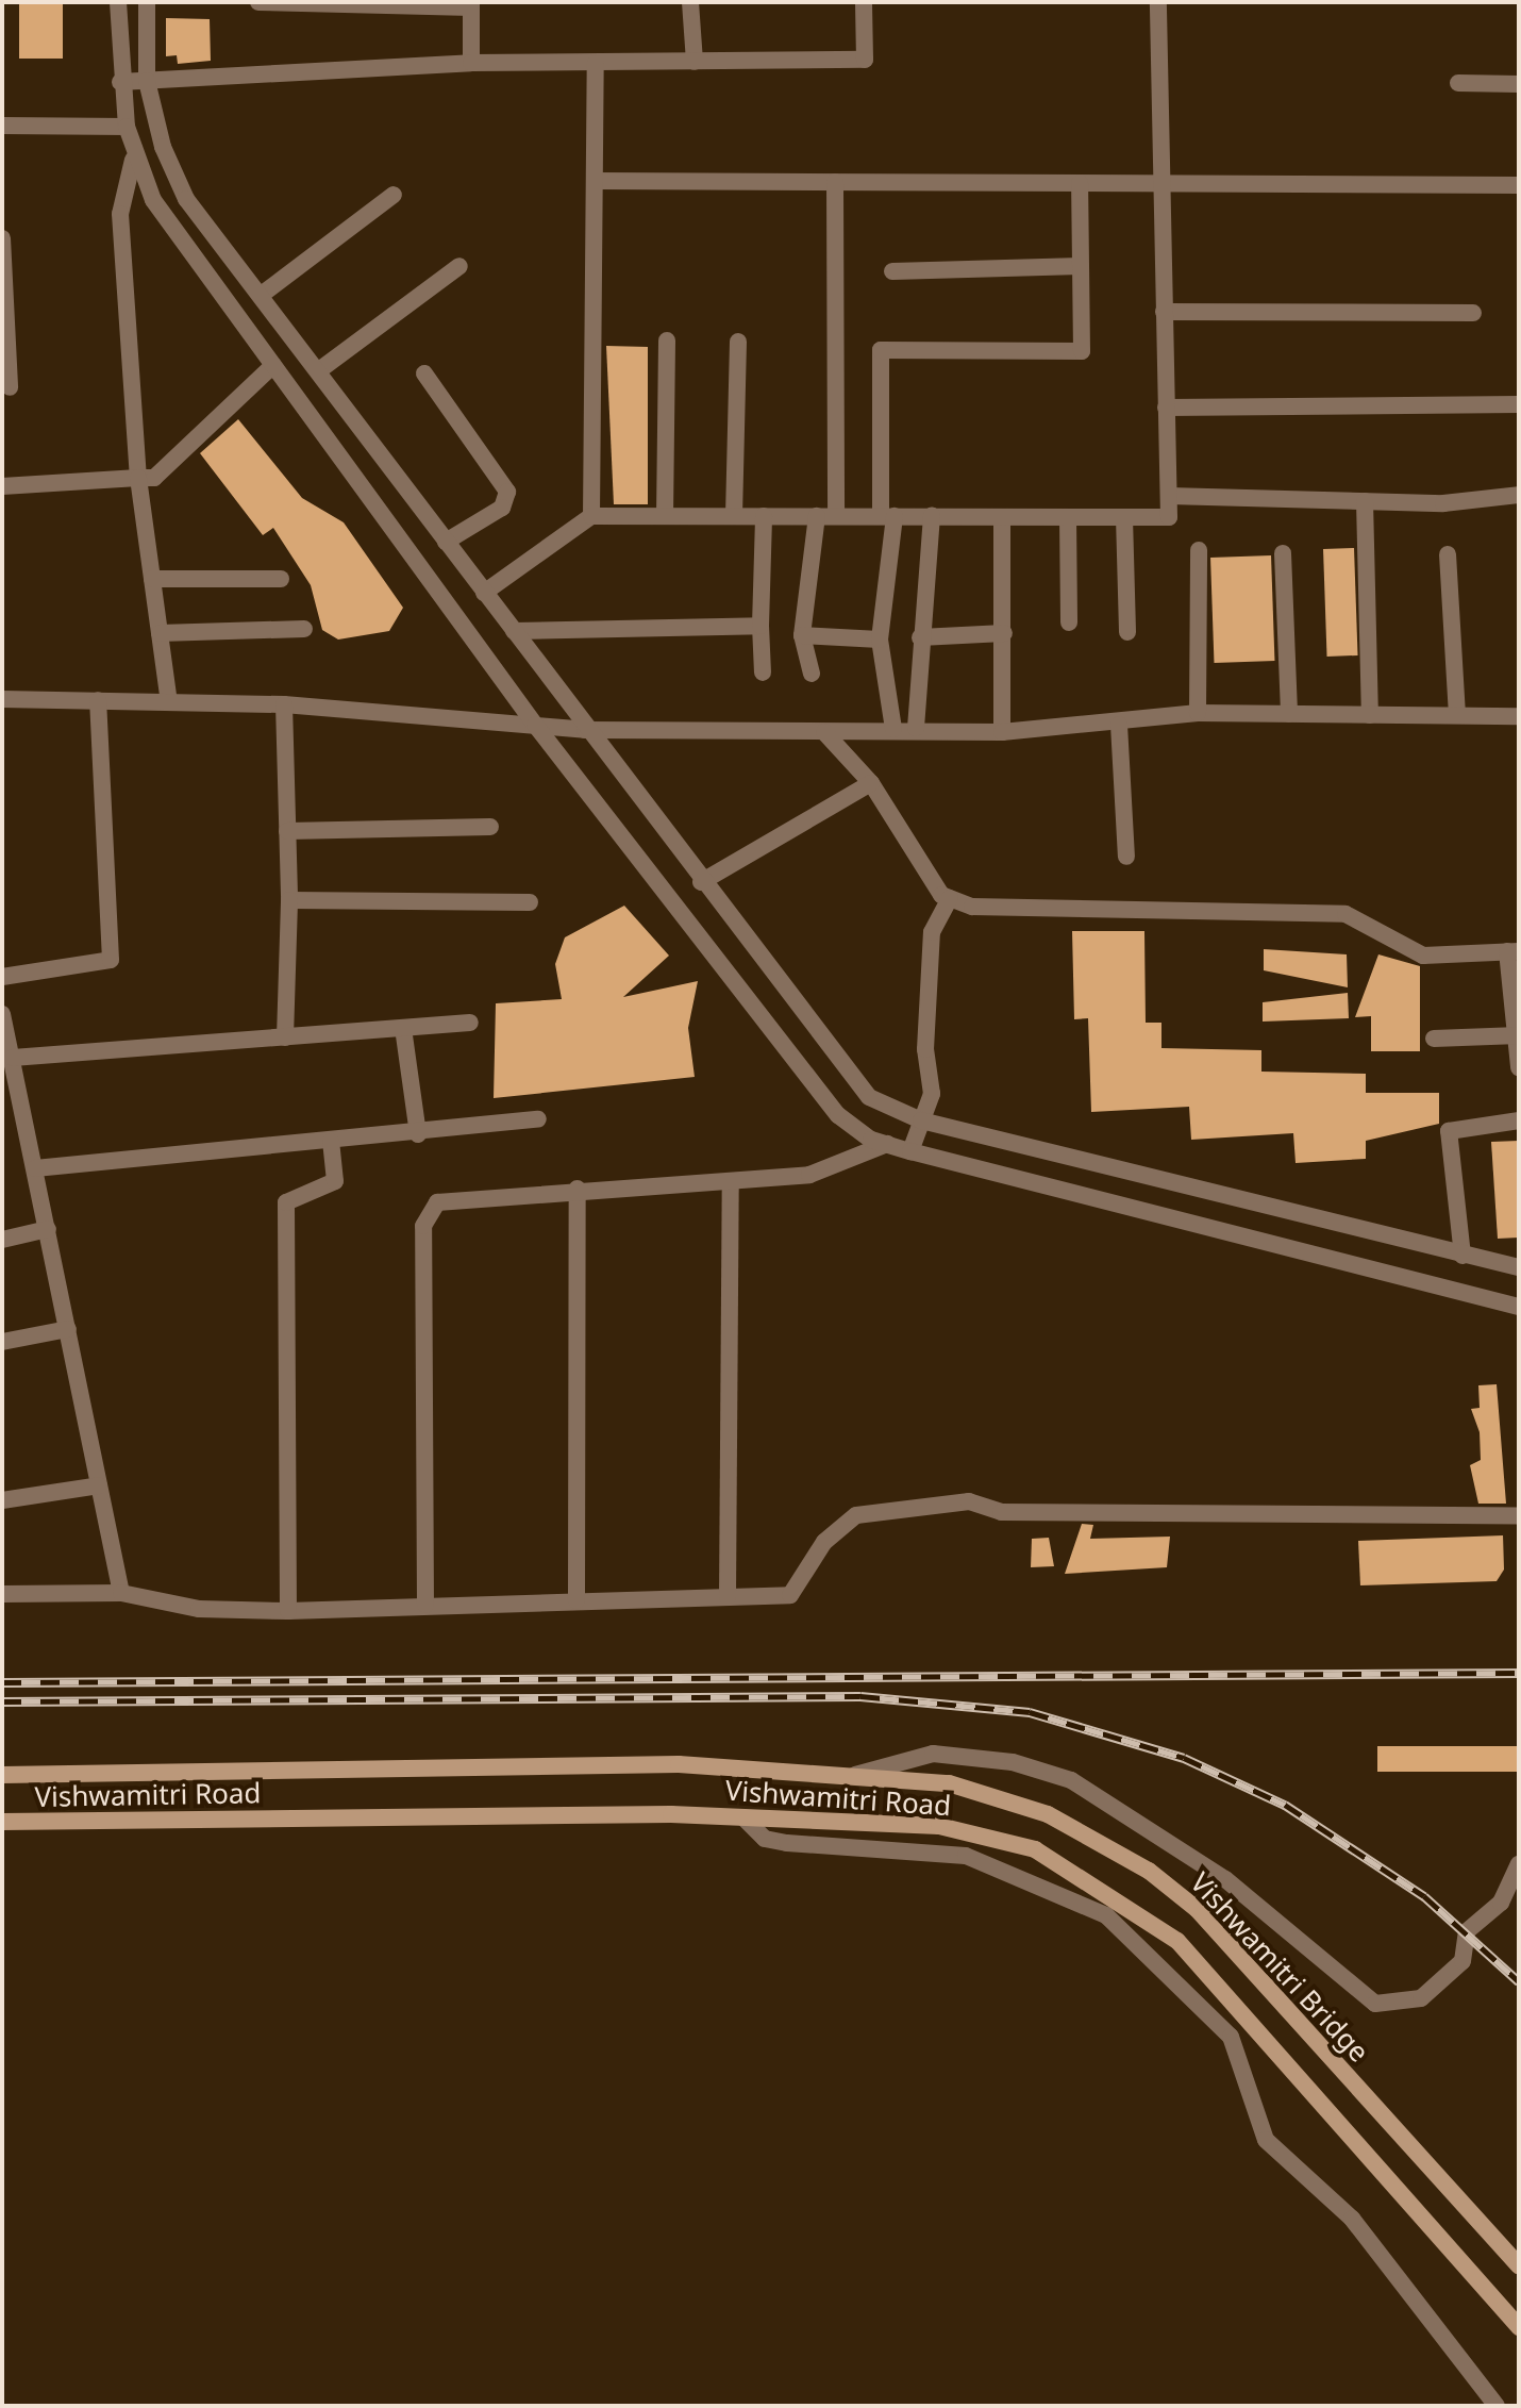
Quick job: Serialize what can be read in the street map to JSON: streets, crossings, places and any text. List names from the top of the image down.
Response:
{
  "streets": {
    "main road": ["Vishwamitri Road", "Vishwamitri Bridge"]
  },
  "crossings": [
    ["Vishwamitri Road", "Vishwamitri Bridge"]
  ]
}
